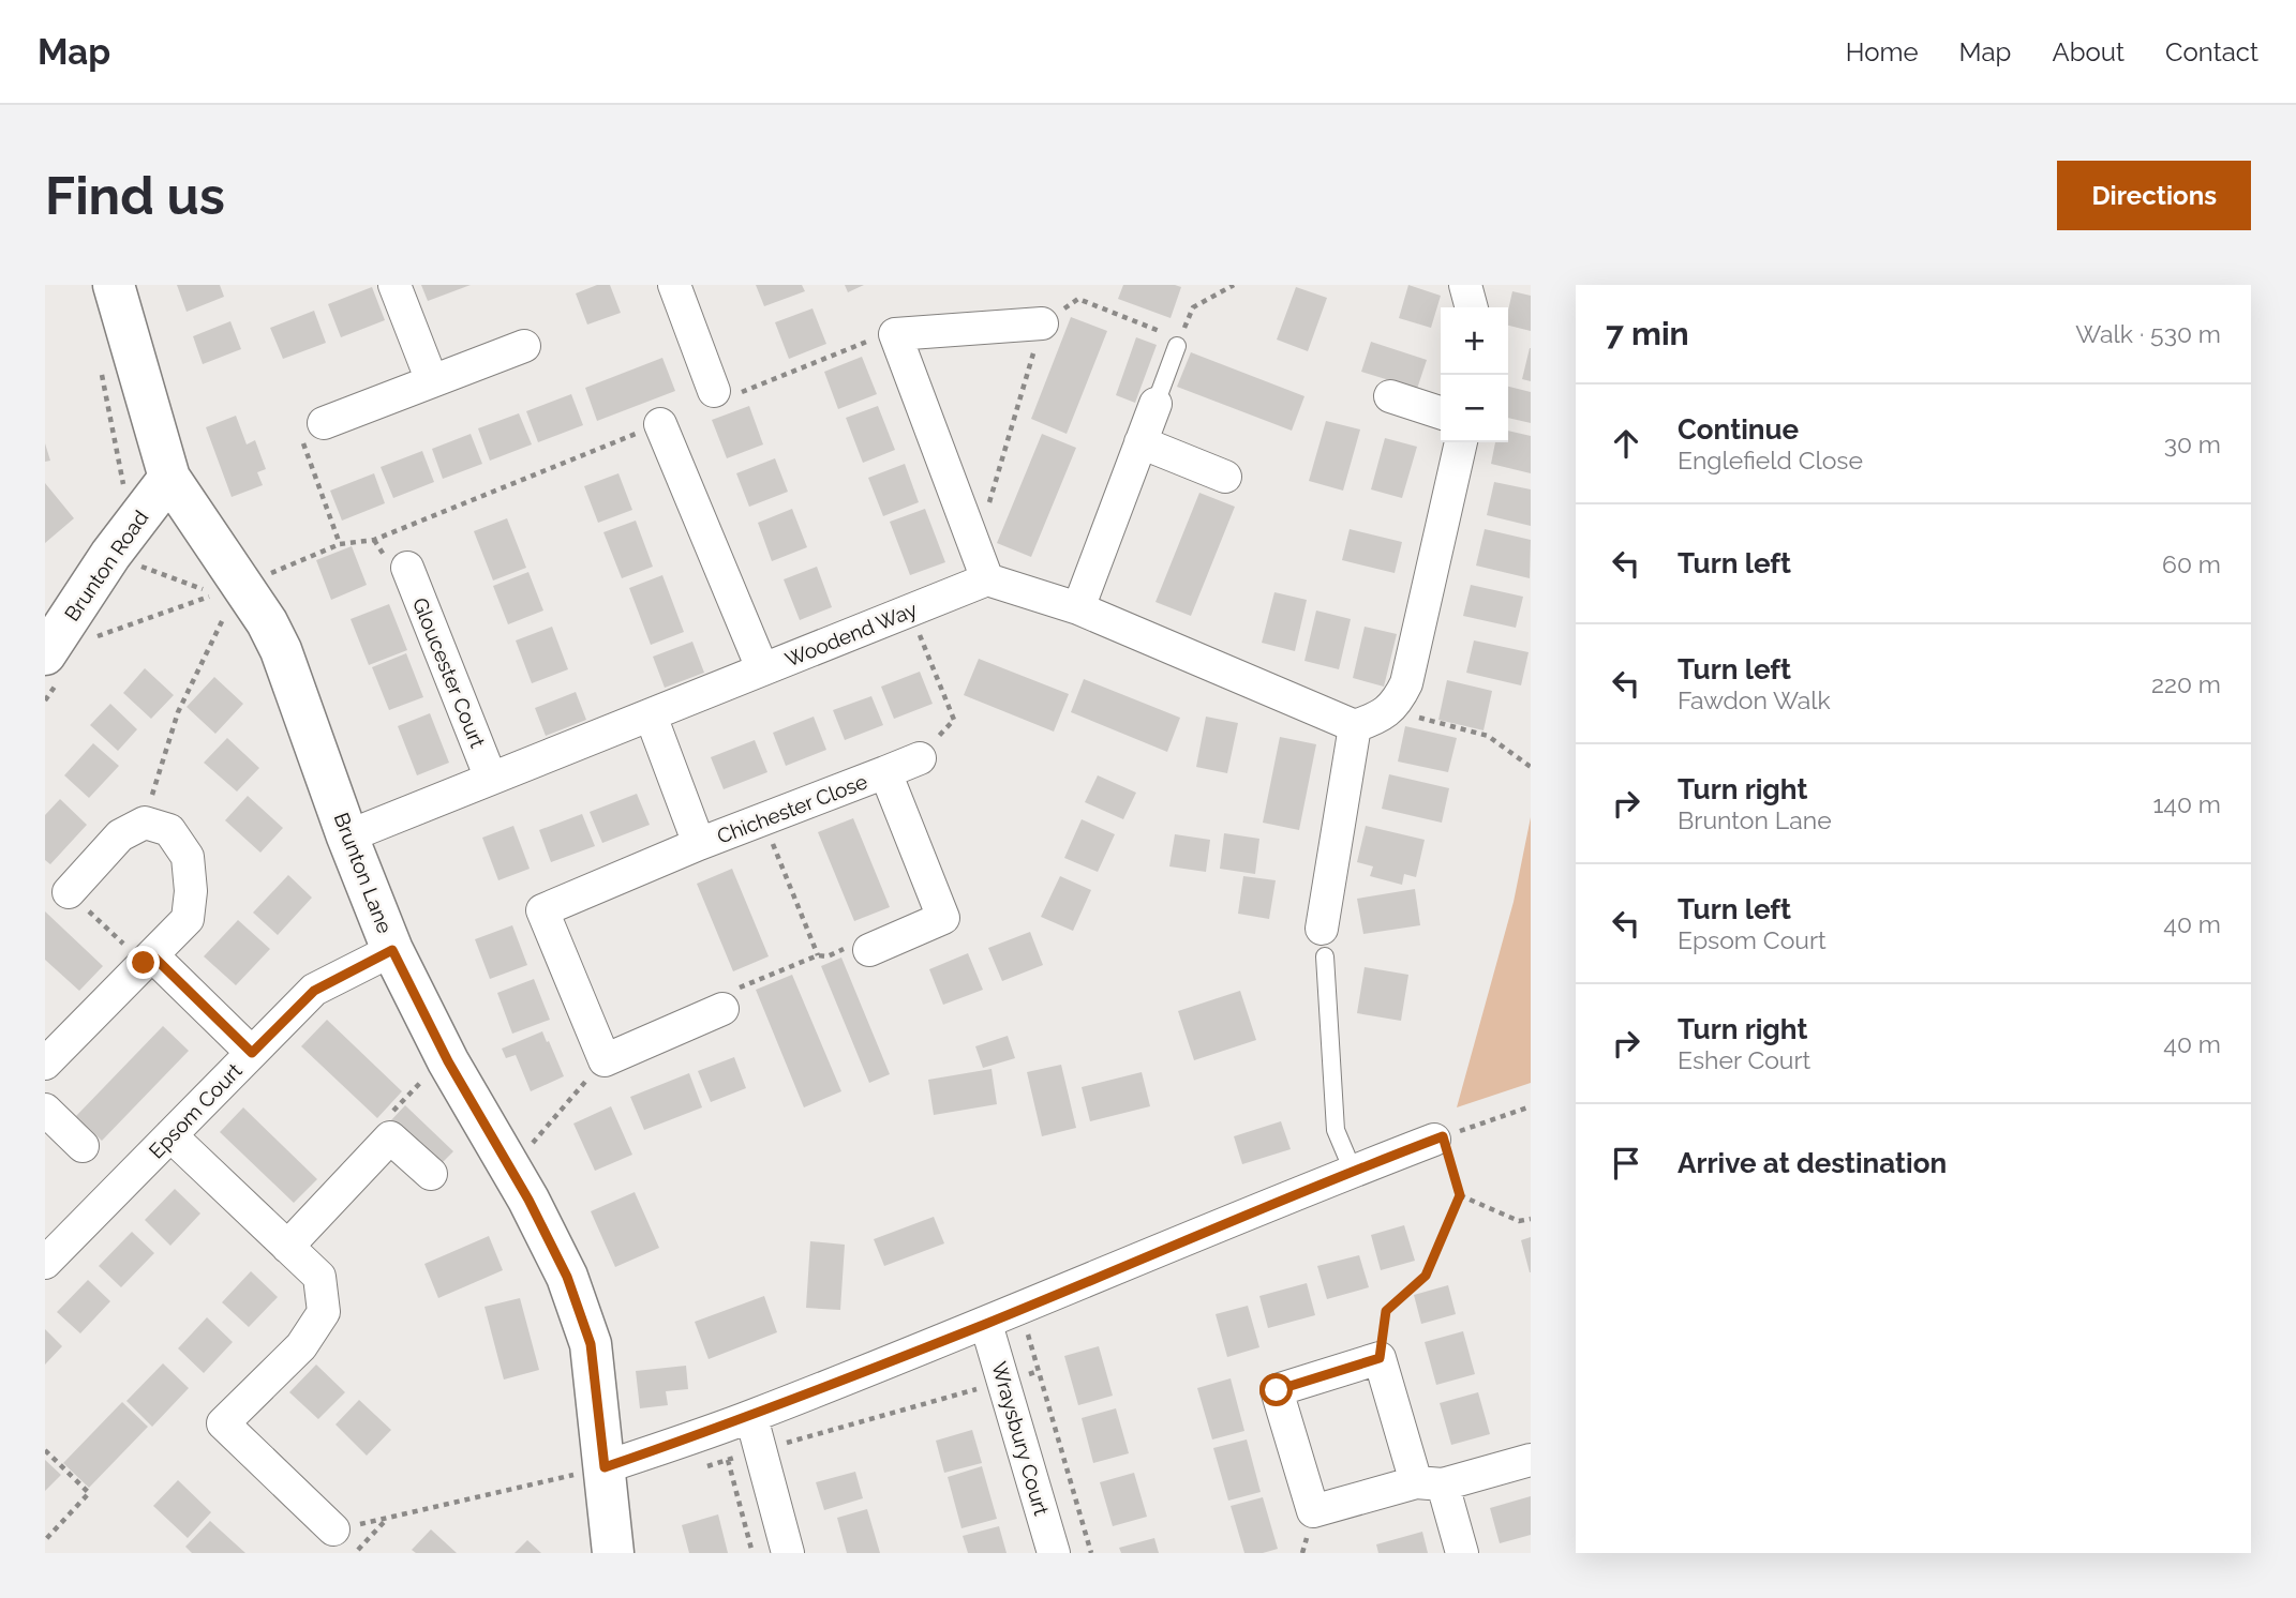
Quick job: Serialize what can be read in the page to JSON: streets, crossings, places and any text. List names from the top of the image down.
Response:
{
  "streets": {
    "street": [
      "Brunton Road",
      "Woodend Way",
      "Gloucester Court",
      "Chichester Close",
      "Brunton Lane",
      "Epsom Court",
      "Wraysbury Court"
    ]
  },
  "crossings": [
    ["Brunton Road", "Brunton Lane"],
    ["Woodend Way", "Gloucester Court"],
    ["Woodend Way", "Chichester Close"],
    ["Woodend Way", "Brunton Lane"],
    ["Brunton Lane", "Epsom Court"]
  ],
  "page": {
    "header": "Map",
    "nav": [
      "Home",
      "Map",
      "About",
      "Contact"
    ],
    "buttons": "Directions",
    "title": "Find us",
    "heading": ["7 min", "Walk · 530 m"],
    "map_buttons": ["+", "−"],
    "list": [
      ["Continue", "Englefield Close", "30 m"],
      ["Turn left", "60 m"],
      ["Turn left", "Fawdon Walk", "220 m"],
      ["Turn right", "Brunton Lane", "140 m"],
      ["Turn left", "Epsom Court", "40 m"],
      ["Turn right", "Esher Court", "40 m"],
      "Arrive at destination"
    ]
  }
}
